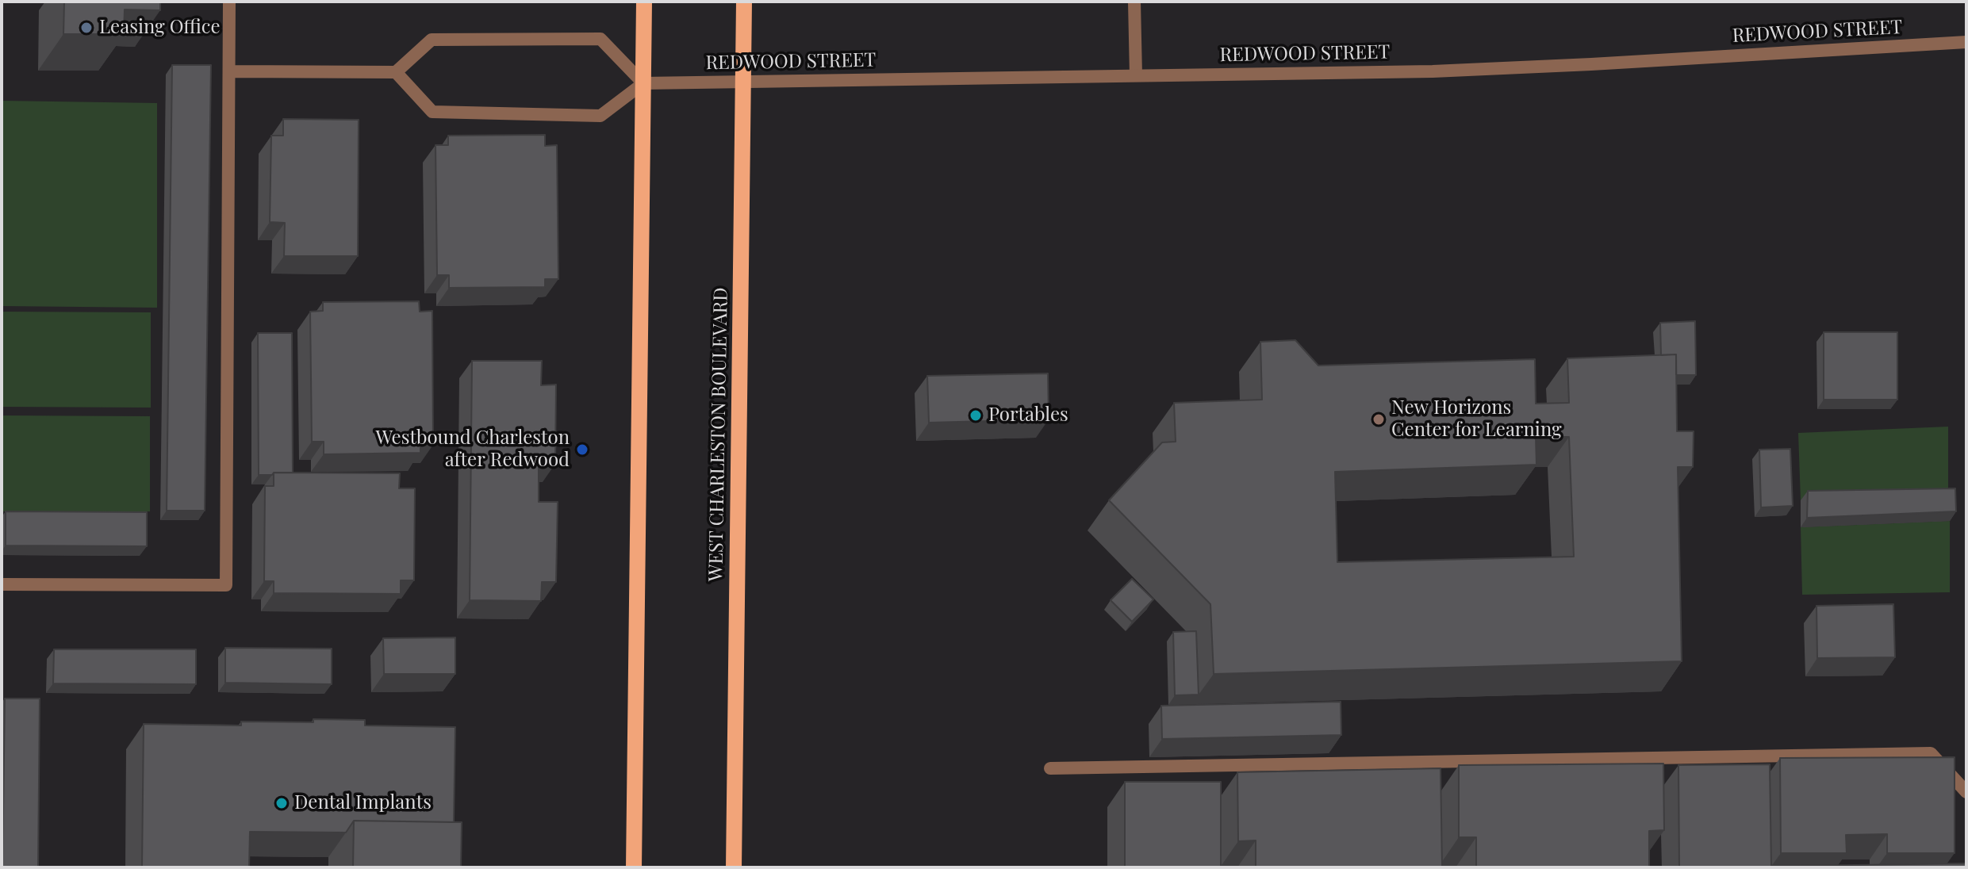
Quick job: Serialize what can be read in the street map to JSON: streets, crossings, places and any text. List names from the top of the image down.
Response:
{
  "streets": {
    "main road": ["WEST CHARLESTON BOULEVARD"],
    "street": ["REDWOOD STREET"]
  },
  "crossings": [
    ["REDWOOD STREET", "WEST CHARLESTON BOULEVARD"]
  ],
  "places": [
    "Leasing Office",
    "Portables",
    "New Horizons Center for Learning",
    "Westbound Charleston after Redwood",
    "Dental Implants"
  ]
}
